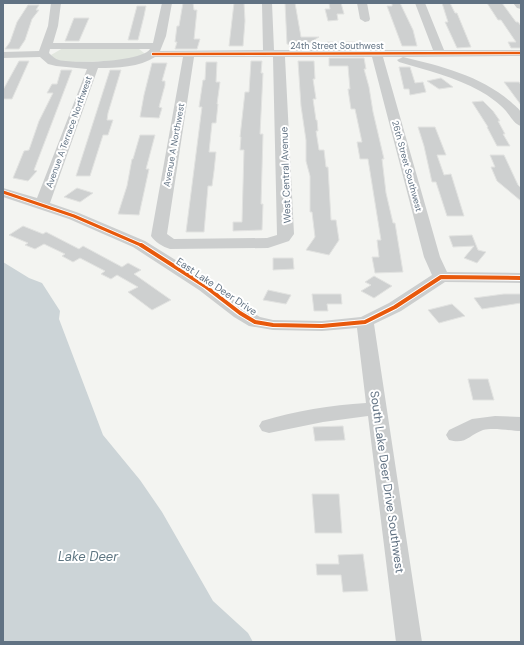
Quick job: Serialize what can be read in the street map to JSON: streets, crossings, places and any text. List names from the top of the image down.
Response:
{
  "streets": {
    "street": [
      "24th Street Southwest",
      "Avenue A Terrace Northwest",
      "Avenue A Northwest",
      "26th Street Southwest",
      "West Central Avenue",
      "East Lake Deer Drive",
      "South Lake Deer Drive Southwest"
    ]
  },
  "crossings": [
    ["24th Street Southwest", "Avenue A Terrace Northwest"],
    ["24th Street Southwest", "Avenue A Northwest"],
    ["24th Street Southwest", "26th Street Southwest"],
    ["24th Street Southwest", "West Central Avenue"],
    ["Avenue A Terrace Northwest", "East Lake Deer Drive"],
    ["Avenue A Northwest", "West Central Avenue"],
    ["Avenue A Northwest", "East Lake Deer Drive"],
    ["West Central Avenue", "East Lake Deer Drive"],
    ["East Lake Deer Drive", "South Lake Deer Drive Southwest"]
  ],
  "water": ["Lake Deer"]
}
